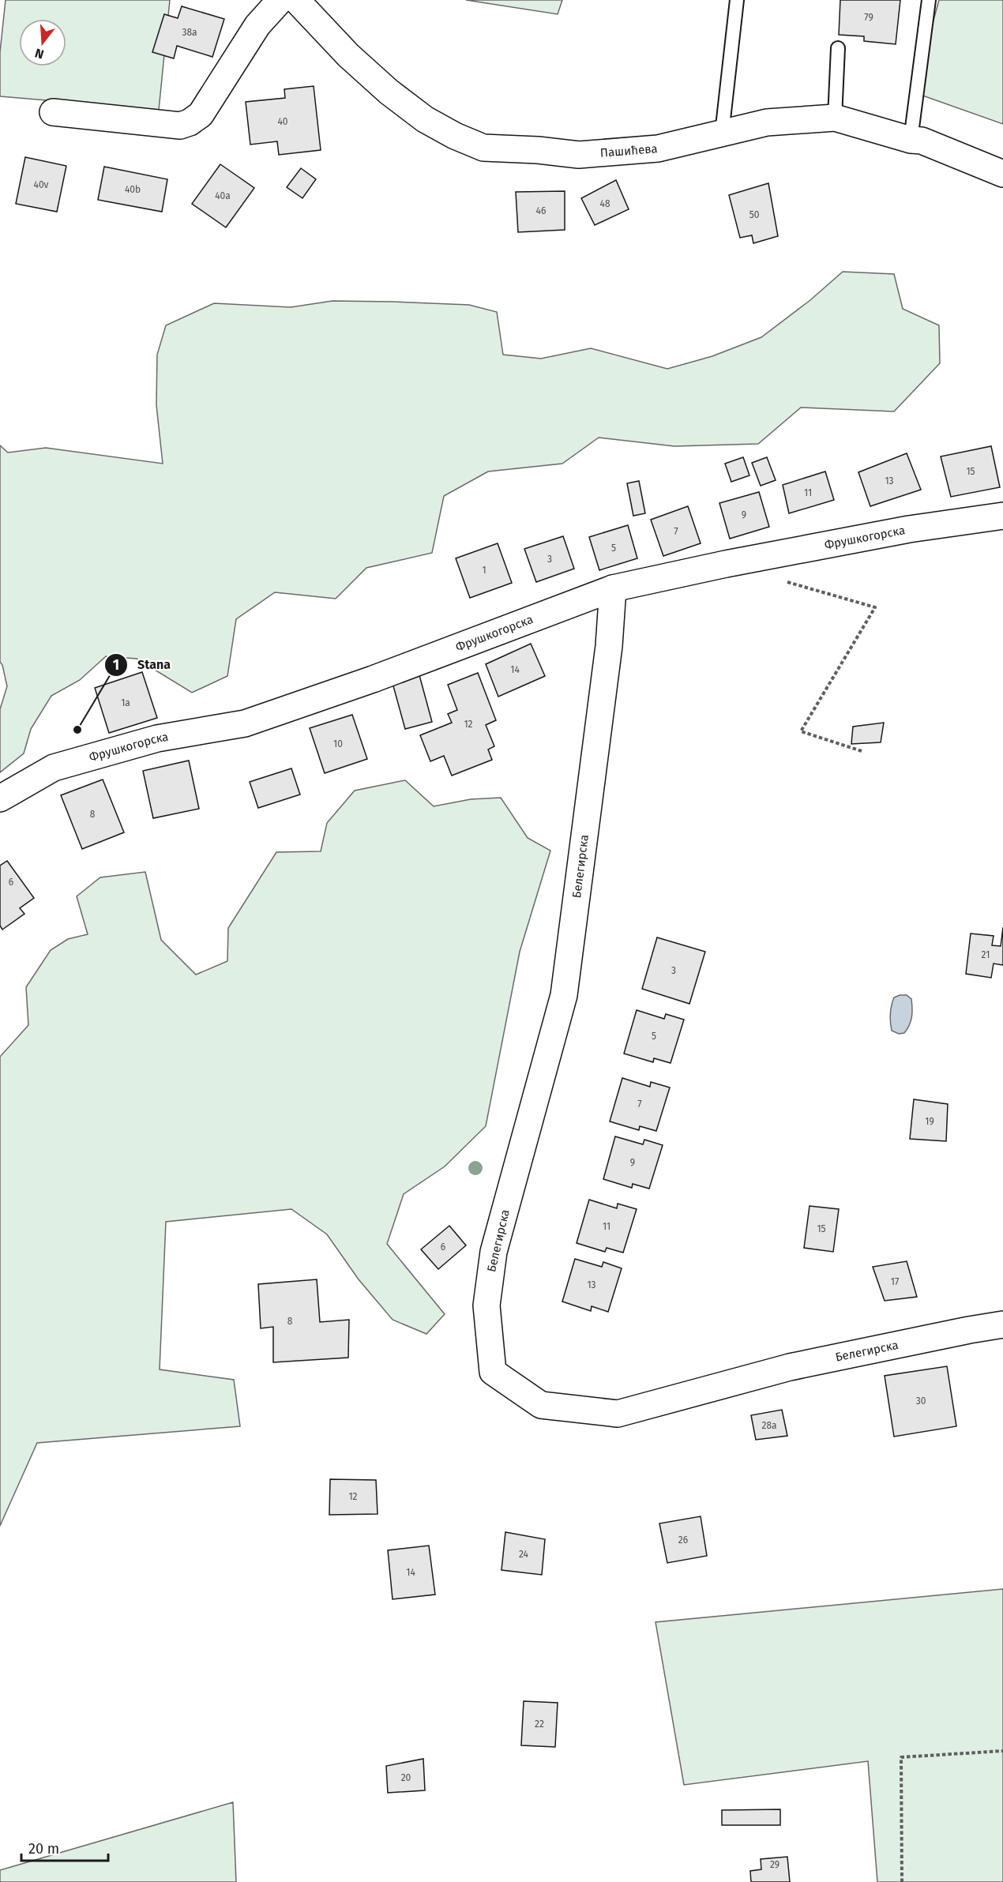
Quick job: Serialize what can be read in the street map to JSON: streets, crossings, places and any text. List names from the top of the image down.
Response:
{
  "streets": {
    "street": ["Пашићева", "Фрушкогорска", "Белегирска"]
  },
  "crossings": [
    ["Фрушкогорска", "Белегирска"]
  ],
  "places": ["Stana"],
  "house_numbers": [
    "79",
    "38a",
    "40",
    "40v",
    "40b",
    "40a",
    "48",
    "46",
    "50",
    "15",
    "13",
    "11",
    "9",
    "7",
    "5",
    "3",
    "1",
    "14",
    "1a",
    "12",
    "10",
    "8",
    "6",
    "21",
    "3",
    "5",
    "7",
    "19",
    "9",
    "11",
    "15",
    "6",
    "17",
    "13",
    "8",
    "30",
    "28a",
    "12",
    "26",
    "24",
    "14",
    "22",
    "20",
    "29"
  ],
  "scale_bar": "20 m",
  "north": "bottom"
}
